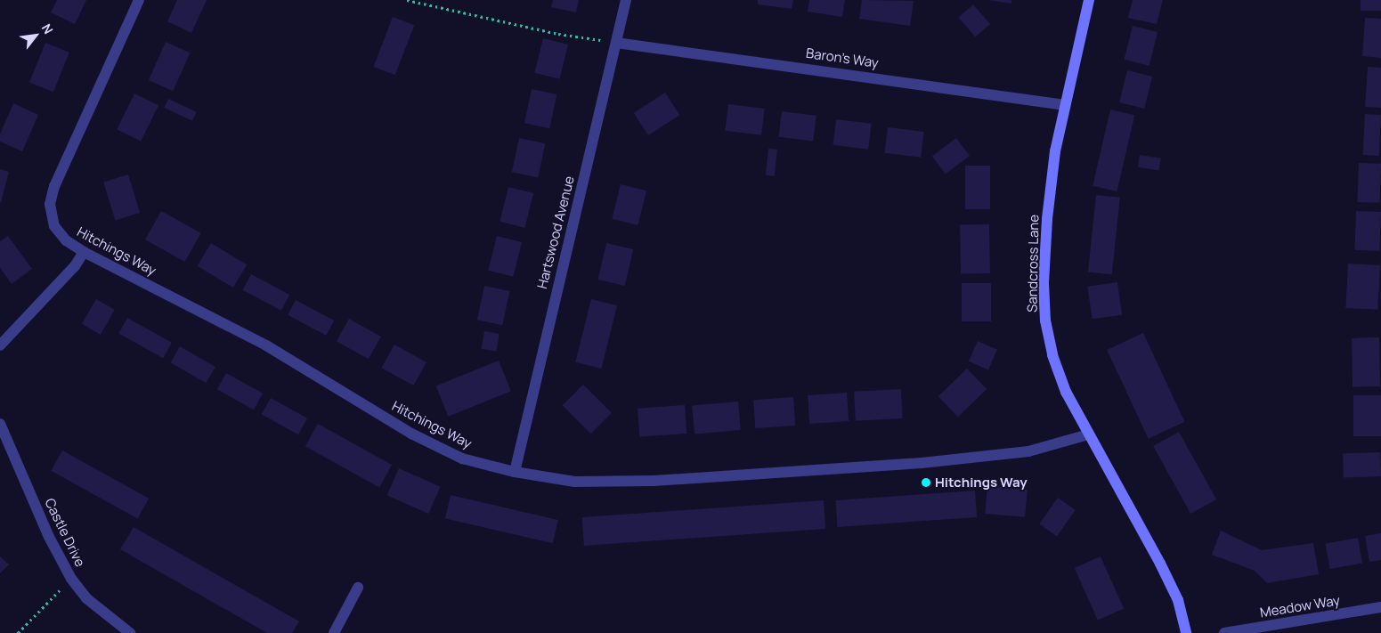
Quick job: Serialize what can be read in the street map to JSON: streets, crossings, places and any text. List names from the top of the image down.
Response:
{
  "streets": {
    "street": [
      "Baron's Way",
      "Hartswood Avenue",
      "Hitchings Way",
      "Sandcross Lane",
      "Castle Drive",
      "Meadow Way"
    ]
  },
  "crossings": [
    ["Baron's Way", "Hartswood Avenue"],
    ["Baron's Way", "Sandcross Lane"],
    ["Hartswood Avenue", "Hitchings Way"],
    ["Hitchings Way", "Sandcross Lane"]
  ],
  "places": ["Hitchings Way"],
  "north": "top right"
}
